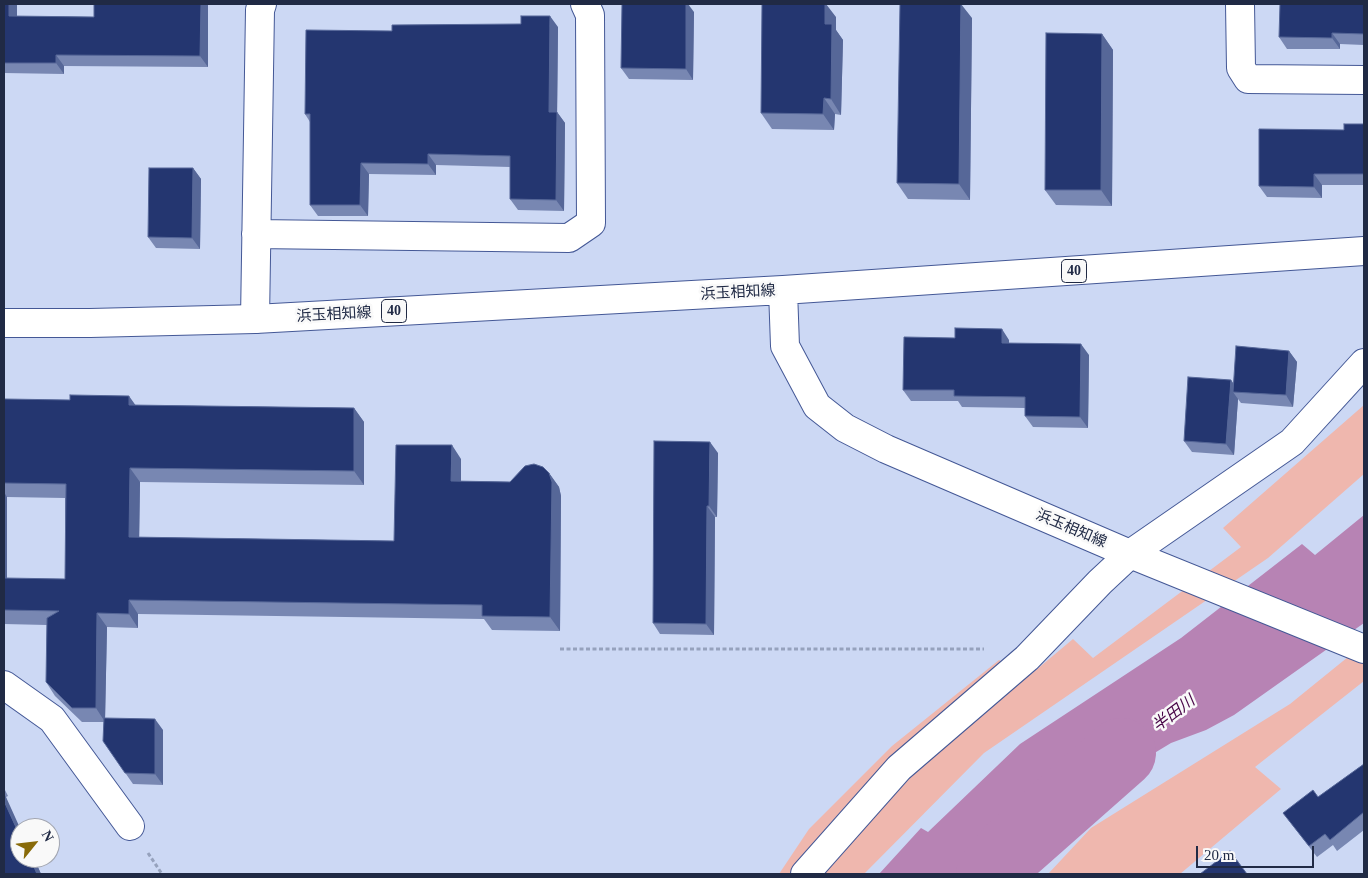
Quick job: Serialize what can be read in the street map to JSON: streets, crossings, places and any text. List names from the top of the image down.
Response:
{
  "streets": {
    "main road": ["40", "浜玉相知線"]
  },
  "water": ["半田川"],
  "scale_bar": "20 m",
  "north": "top right"
}
